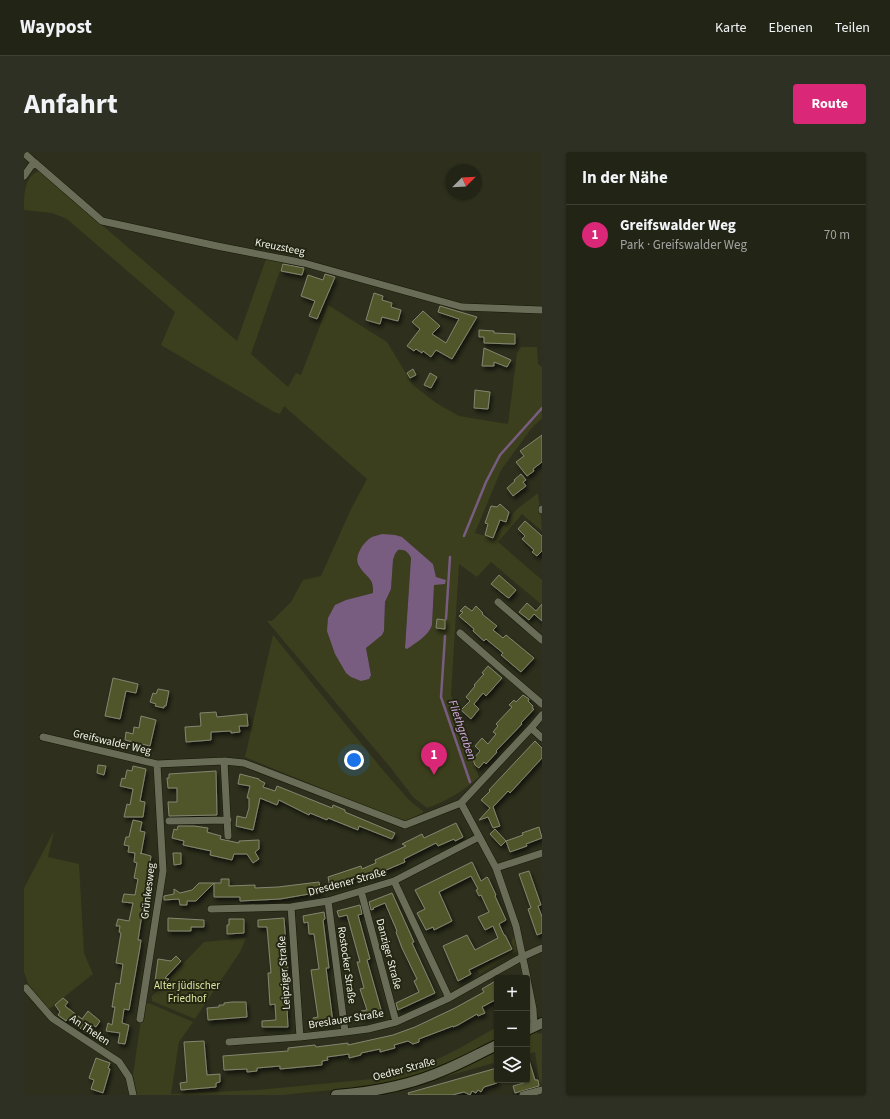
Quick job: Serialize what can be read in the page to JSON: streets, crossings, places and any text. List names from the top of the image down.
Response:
{
  "streets": {
    "main road": ["Oedter Straße"],
    "street": [
      "Kreuzsteeg",
      "Greifswalder Weg",
      "Dresdener Straße",
      "Grünkesweg",
      "Danziger Straße",
      "Rostocker Straße",
      "Leipziger Straße",
      "Breslauer Straße",
      "An Thelen"
    ]
  },
  "crossings": [
    ["Greifswalder Weg", "Grünkesweg"],
    ["Dresdener Straße", "Danziger Straße"],
    ["Dresdener Straße", "Rostocker Straße"],
    ["Dresdener Straße", "Leipziger Straße"],
    ["Danziger Straße", "Breslauer Straße"],
    ["Rostocker Straße", "Breslauer Straße"],
    ["Leipziger Straße", "Breslauer Straße"]
  ],
  "water": ["Fliethgraben"],
  "parks": ["Alter jüdischer Friedhof"],
  "north": "top right",
  "page": {
    "header": "Waypost",
    "nav": ["Karte", "Ebenen", "Teilen"],
    "title": "Anfahrt",
    "buttons": "Route",
    "heading": "In der Nähe",
    "list": [
      {
        "mark": "1",
        "name": "Greifswalder Weg",
        "note": "Park · Greifswalder Weg",
        "value": "70 m"
      }
    ],
    "pins": "1",
    "map_buttons": ["+", "−"]
  }
}
